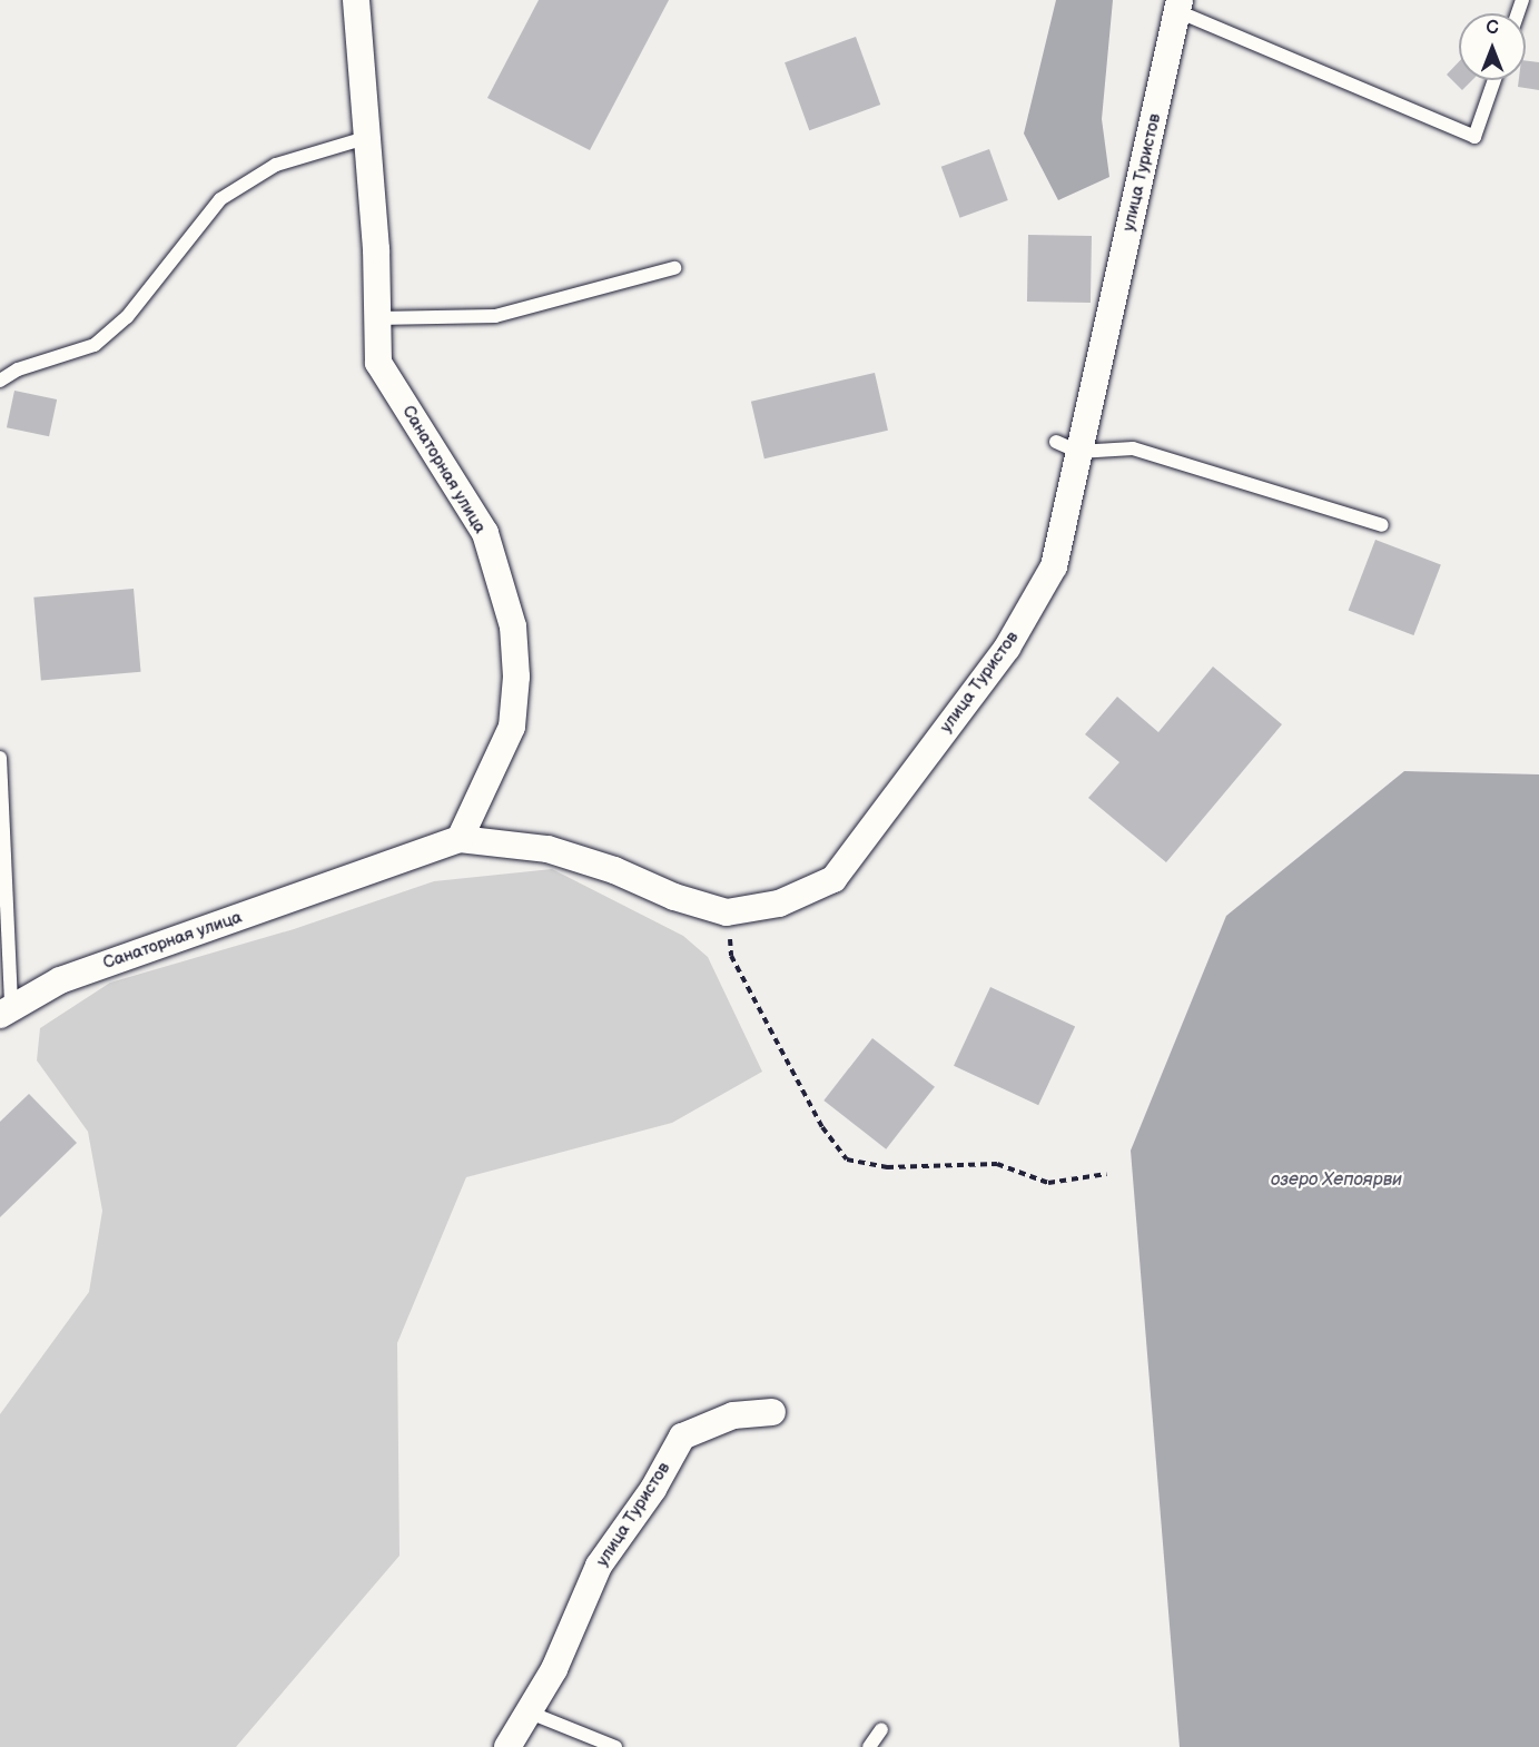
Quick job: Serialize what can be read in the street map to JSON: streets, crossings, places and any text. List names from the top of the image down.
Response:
{
  "streets": {
    "street": ["улица Туристов", "Санаторная улица"]
  },
  "crossings": [
    ["улица Туристов", "Санаторная улица"]
  ],
  "water": ["озеро Хепоярви"],
  "north": "top"
}
